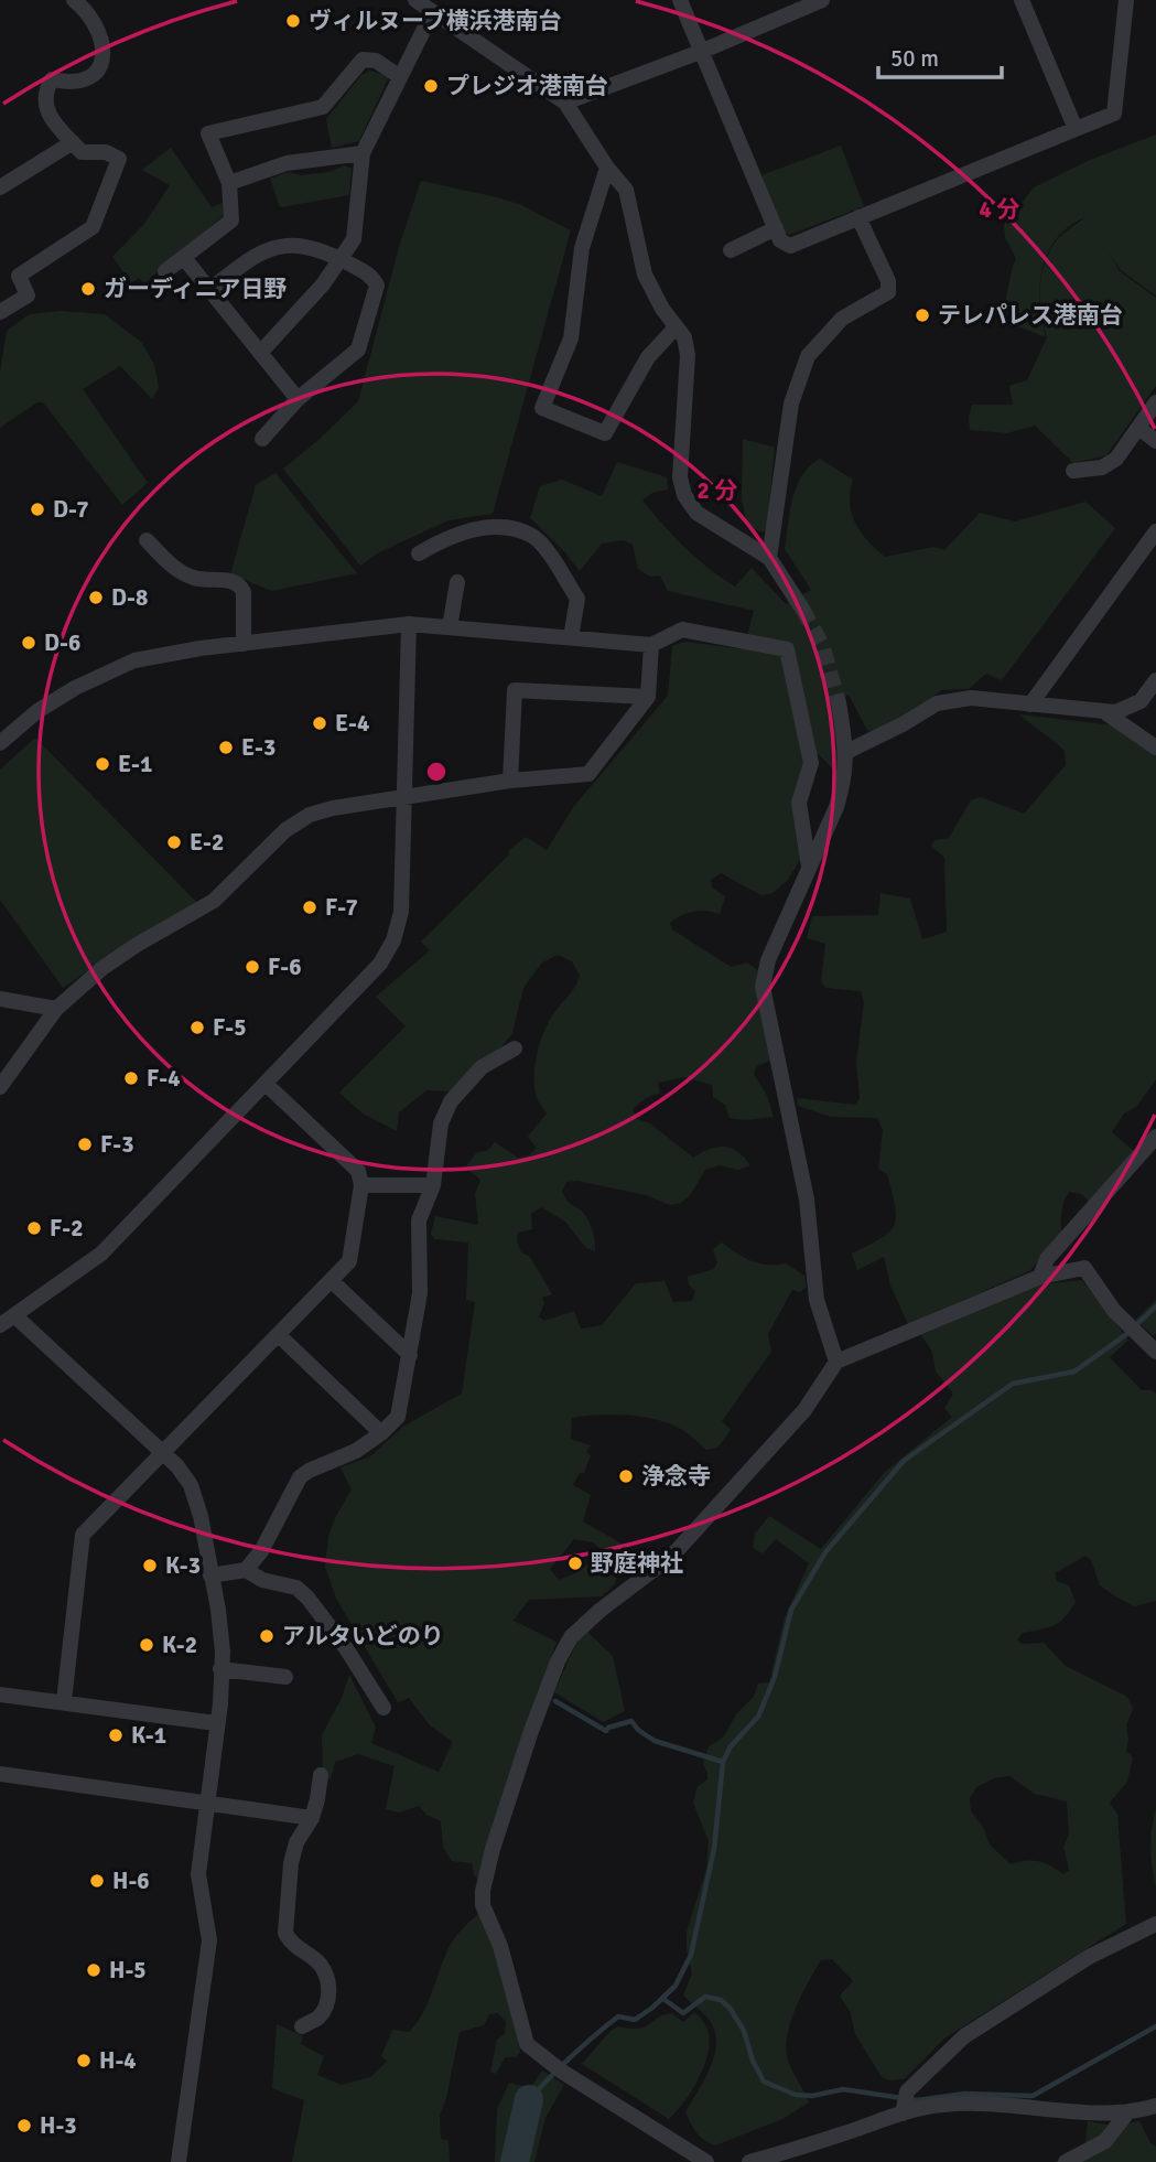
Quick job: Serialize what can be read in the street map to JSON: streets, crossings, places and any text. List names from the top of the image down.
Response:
{
  "places": [
    "ヴィルヌーブ横浜港南台",
    "プレジオ港南台",
    "ガーディニア日野",
    "テレパレス港南台",
    "D-7",
    "D-8",
    "D-6",
    "E-4",
    "E-3",
    "E-1",
    "E-2",
    "F-7",
    "F-6",
    "F-5",
    "F-4",
    "F-3",
    "F-2",
    "浄念寺",
    "野庭神社",
    "K-3",
    "アルタいどのり",
    "K-2",
    "K-1",
    "H-6",
    "H-5",
    "H-4",
    "H-3"
  ],
  "scale_bar": "50 m",
  "rings": ["4 分", "2 分"]
}
